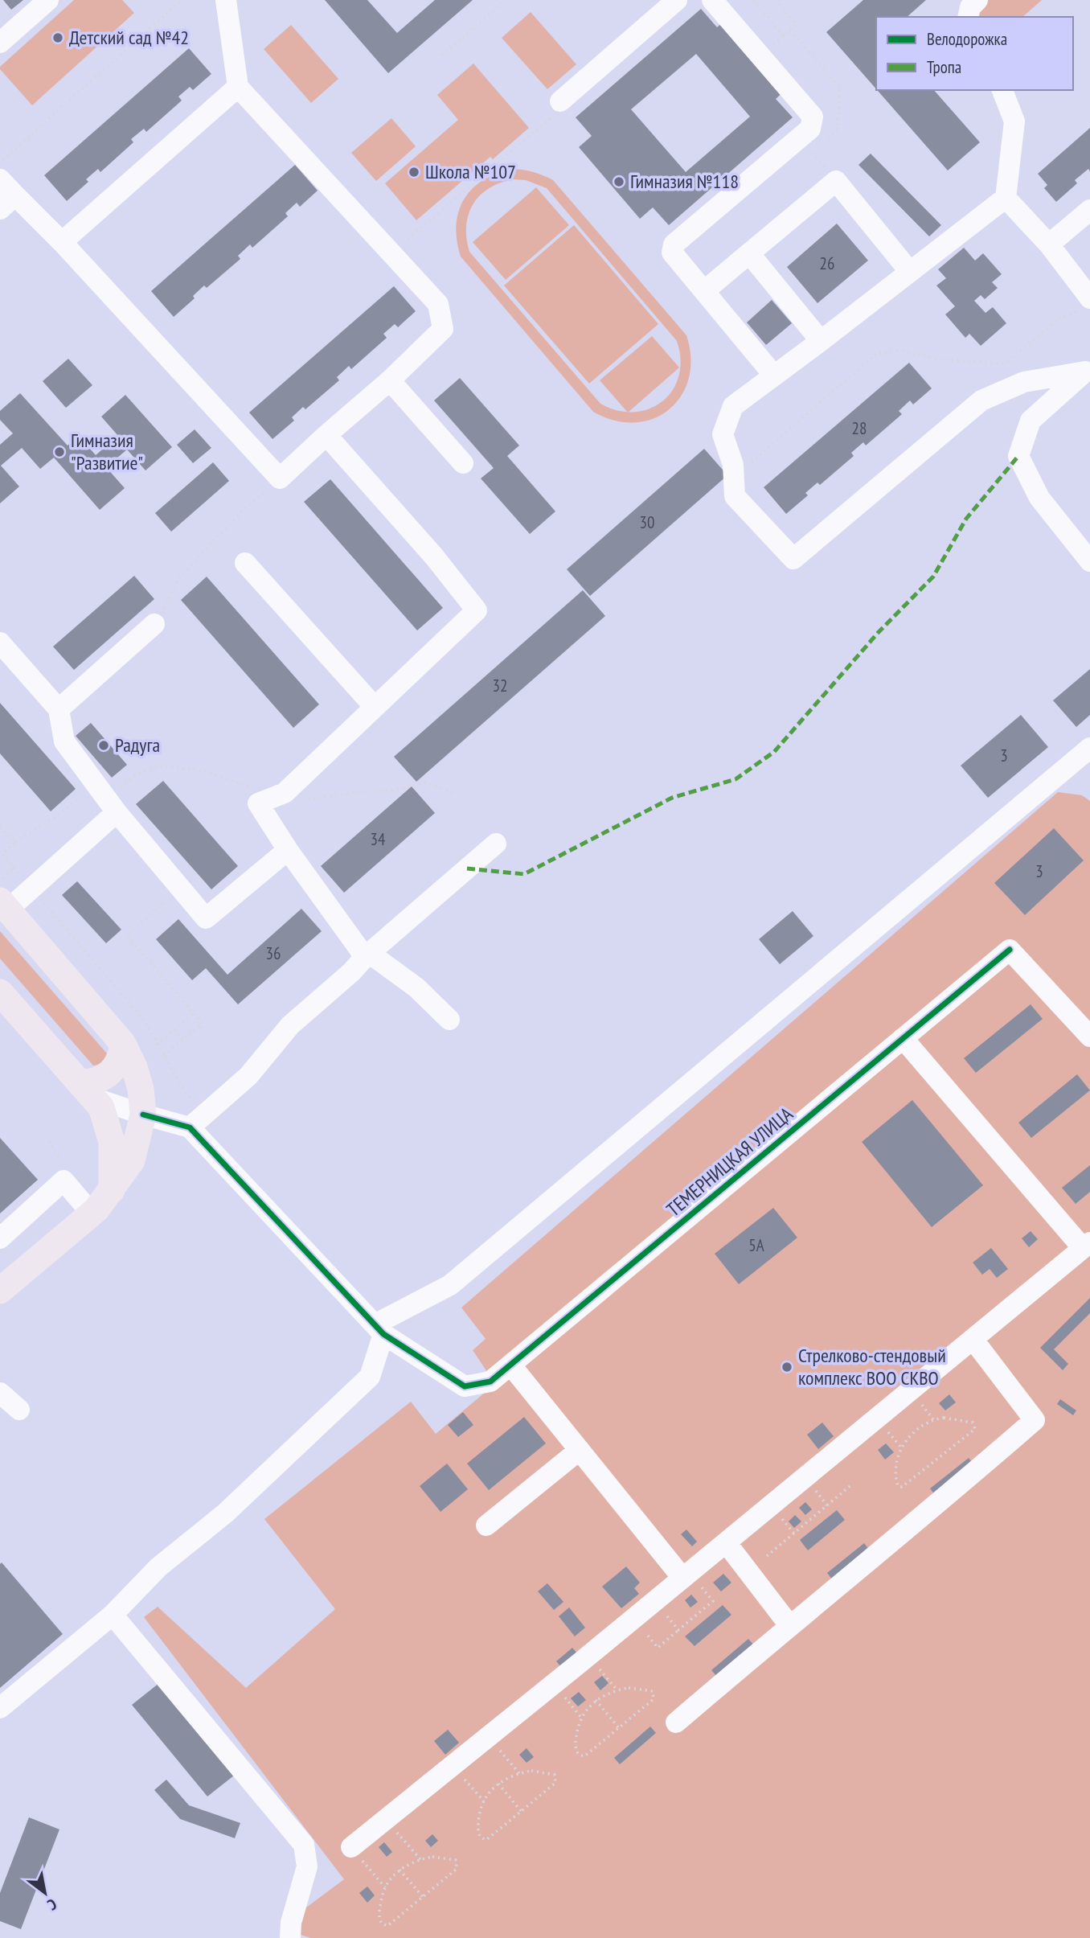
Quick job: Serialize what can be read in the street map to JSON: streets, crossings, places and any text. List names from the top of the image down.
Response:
{
  "streets": {
    "street": ["ТЕМЕРНИЦКАЯ УЛИЦА"]
  },
  "places": [
    "Детский сад №42",
    "Школа №107",
    "Гимназия №118",
    "Гимназия \"Развитие\"",
    "Радуга",
    "Стрелково-стендовый комплекс ВОО СКВО"
  ],
  "house_numbers": [
    "26",
    "28",
    "30",
    "32",
    "3",
    "34",
    "3",
    "36",
    "5А"
  ],
  "legend": ["Велодорожка", "Тропа"],
  "north": "bottom right"
}
